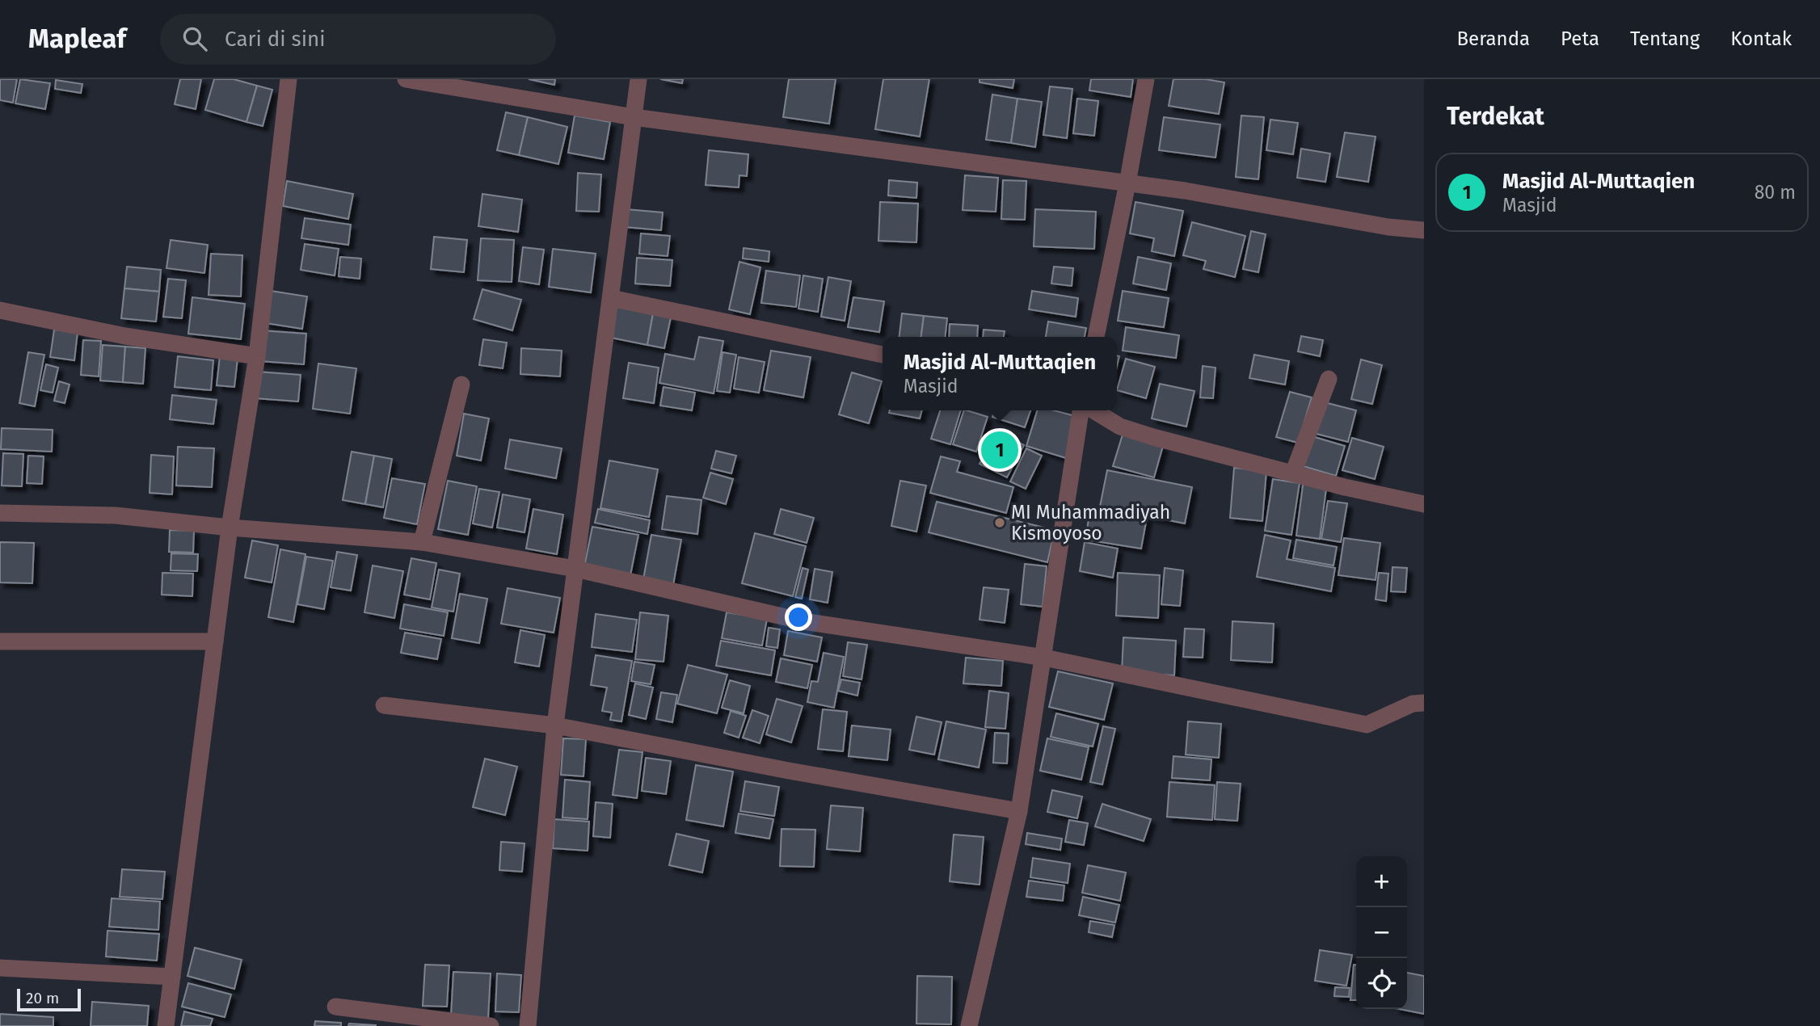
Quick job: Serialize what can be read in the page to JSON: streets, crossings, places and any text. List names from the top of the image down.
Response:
{
  "places": ["MI Muhammadiyah Kismoyoso"],
  "scale_bar": "20 m",
  "page": {
    "header": "Mapleaf",
    "search": "Cari di sini",
    "nav": [
      "Beranda",
      "Peta",
      "Tentang",
      "Kontak"
    ],
    "heading": "Terdekat",
    "list": [
      {
        "mark": "1",
        "name": "Masjid Al-Muttaqien",
        "note": "Masjid",
        "value": "80 m"
      }
    ],
    "popup": ["Masjid Al-Muttaqien", "Masjid"],
    "pins": "1",
    "map_buttons": ["+", "−"],
    "scale": "20 m"
  }
}
